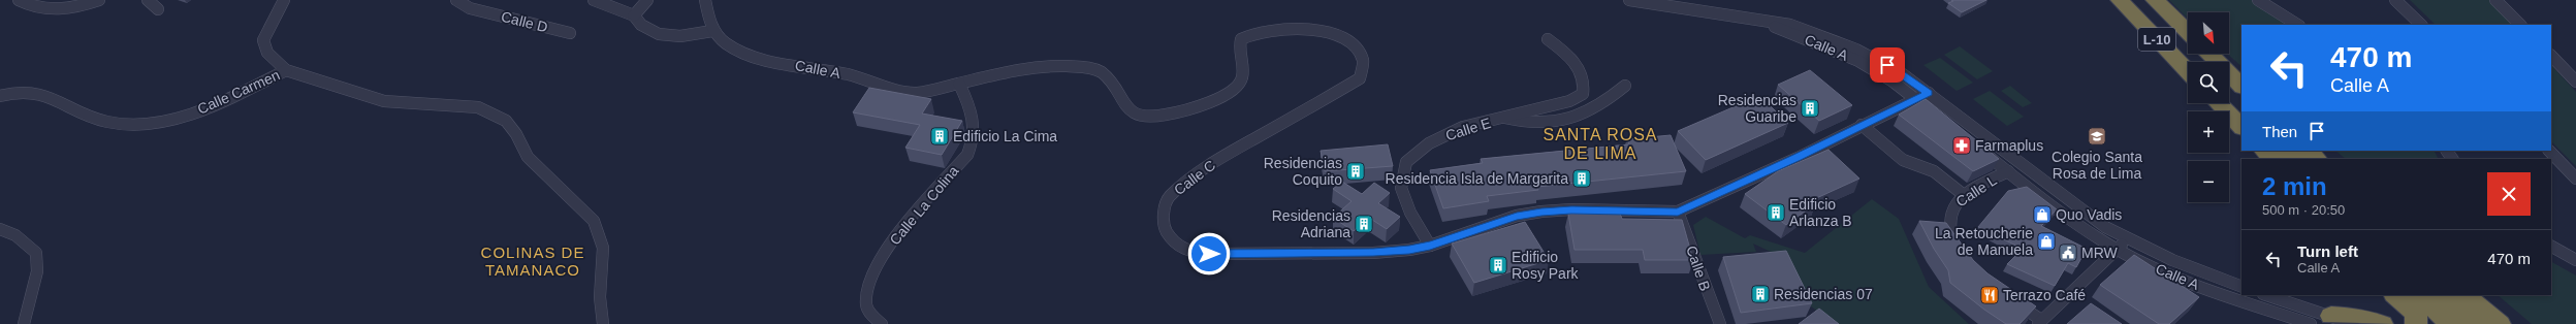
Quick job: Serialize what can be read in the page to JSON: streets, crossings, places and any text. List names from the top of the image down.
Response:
{
  "streets": {
    "highway": ["L-10"],
    "street": [
      "Calle D",
      "Calle A",
      "Calle Carmen",
      "Calle E",
      "Calle C",
      "Calle L",
      "Calle La Colina",
      "Calle B"
    ]
  },
  "crossings": [
    ["Calle A", "Calle C"],
    ["Calle A", "Calle L"],
    ["Calle A", "Calle La Colina"],
    ["Calle E", "Calle C"],
    ["Calle C", "Calle La Colina"],
    ["Calle C", "Calle B"]
  ],
  "districts": ["SANTA ROSA DE LIMA", "COLINAS DE TAMANACO"],
  "places": {
    "building": [
      "Residencias Guaribe",
      "Edificio La Cima",
      "Residencias Coquito",
      "Residencia Isla de Margarita",
      "Edificio Arlanza B",
      "Residencias Adriana",
      "Edificio Rosy Park",
      "Residencias 07"
    ],
    "school or university": ["Colegio Santa Rosa de Lima"],
    "pharmacy": ["Farmaplus"],
    "shop": ["Quo Vadis", "La Retoucherie de Manuela"],
    "public building": ["MRW"],
    "restaurant": ["Terrazo Café"]
  },
  "north": "bottom right",
  "page": {
    "map_buttons": ["+", "−"],
    "turn": ["470 m", "Calle A"],
    "then": "Then",
    "heading": ["2 min", "500 m · 20:50"],
    "list": [
      {
        "name": "Turn left",
        "note": "Calle A",
        "value": "470 m"
      }
    ]
  }
}
